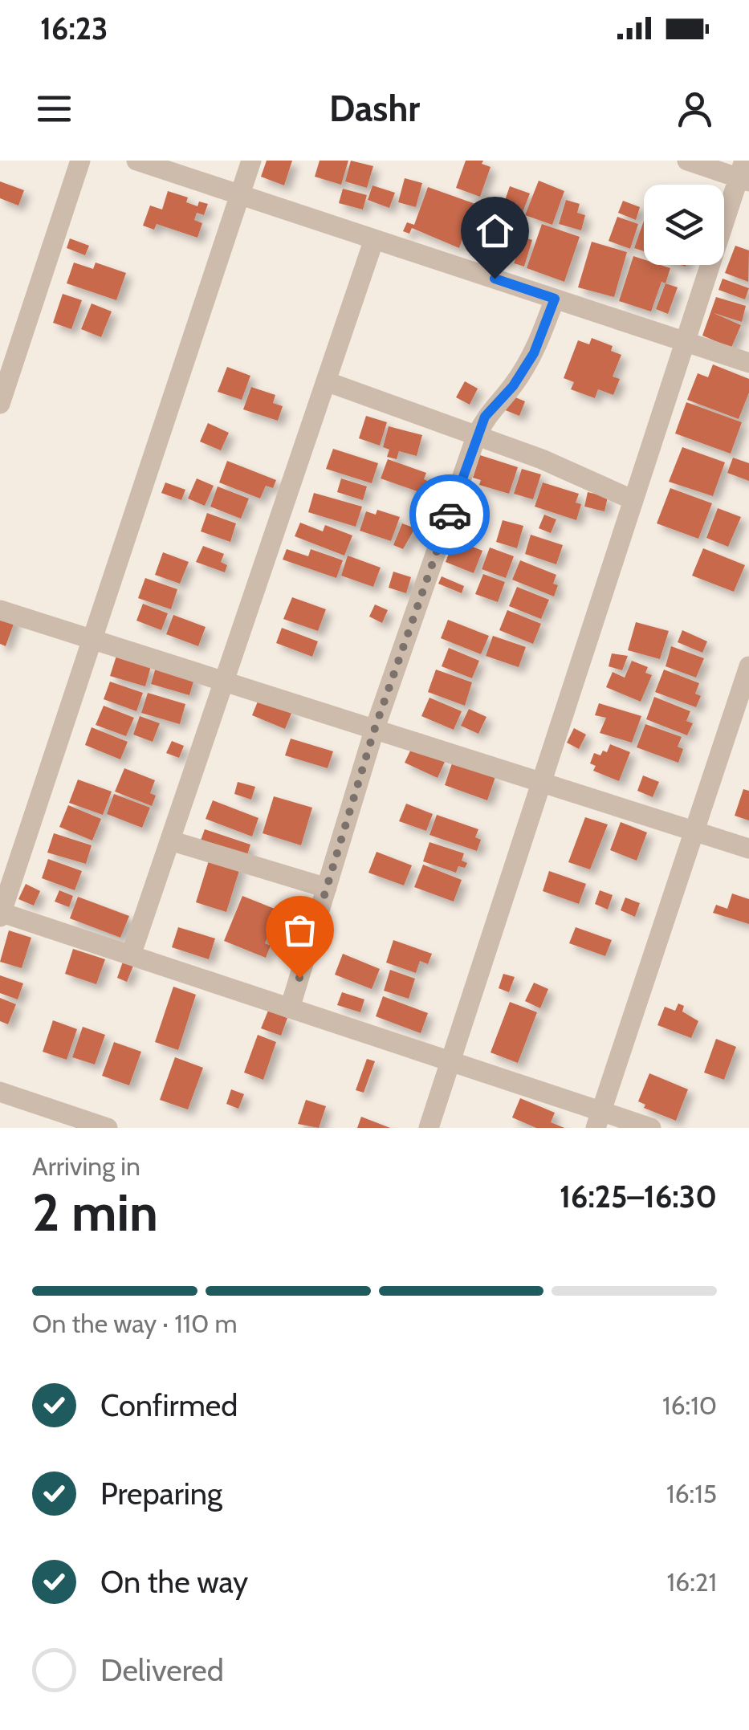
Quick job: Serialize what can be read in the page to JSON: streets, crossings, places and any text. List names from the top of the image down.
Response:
{
  "page": {
    "status": "16:23",
    "header": "Dashr",
    "heading": ["2 min", "Arriving in", "16:25–16:30"],
    "bar": "On the way · 110 m",
    "list": [
      ["Confirmed", "16:10"],
      ["Preparing", "16:15"],
      ["On the way", "16:21"],
      "Delivered"
    ]
  }
}
